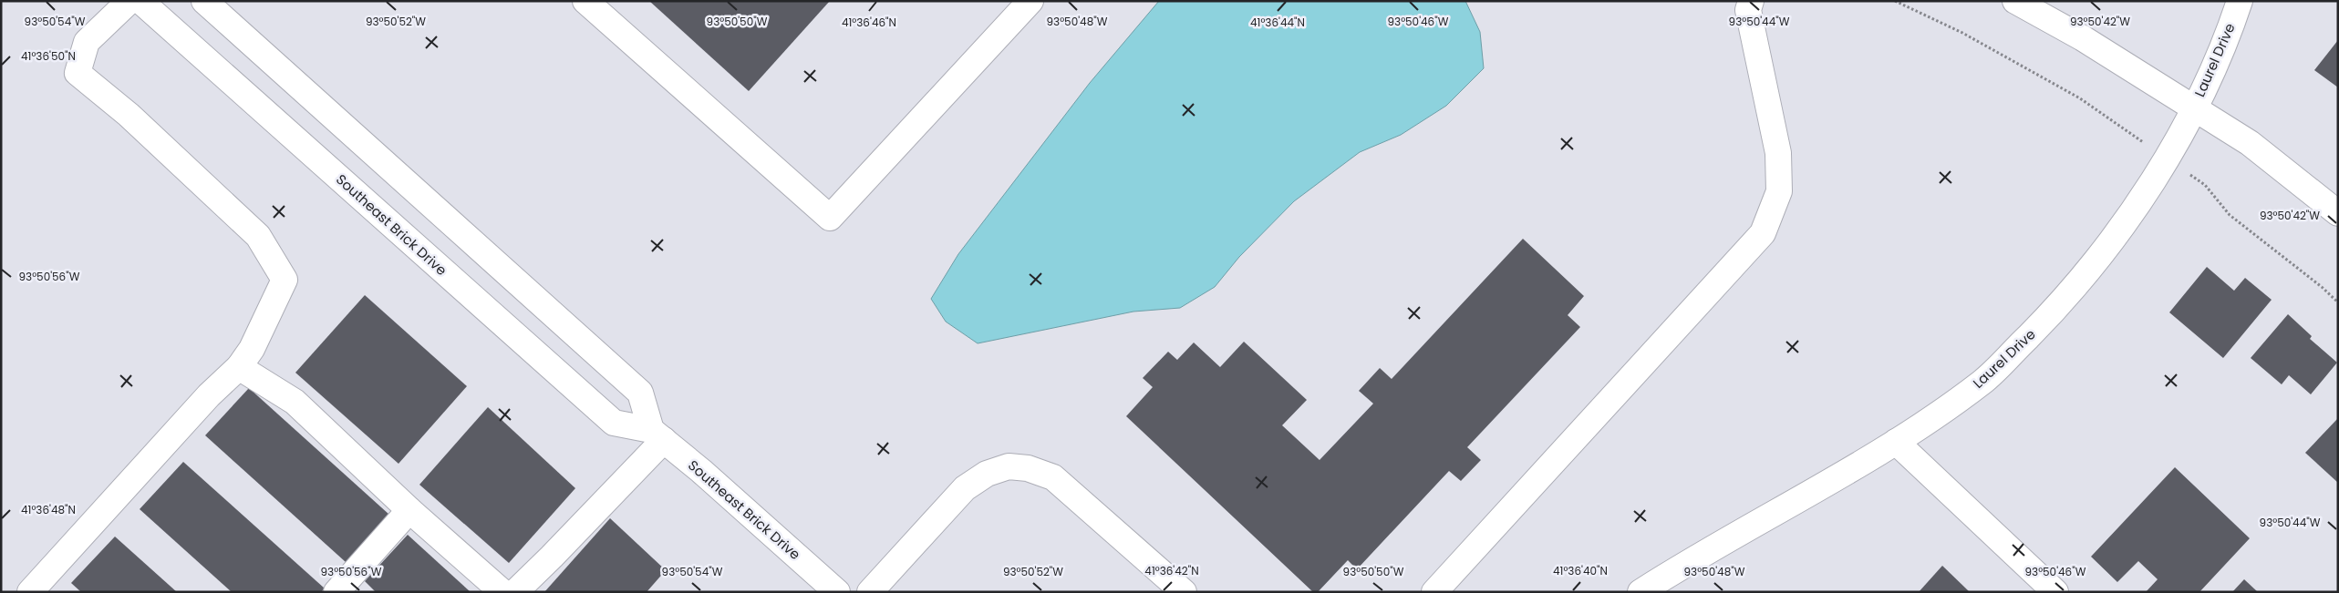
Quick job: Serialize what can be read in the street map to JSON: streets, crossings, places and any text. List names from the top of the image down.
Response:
{
  "streets": {
    "street": ["Laurel Drive", "Southeast Brick Drive"]
  },
  "coordinates": [
    "93°50'54\"W",
    "93°50'52\"W",
    "93°50'50\"W",
    "93°50'48\"W",
    "93°50'46\"W",
    "93°50'44\"W",
    "93°50'42\"W",
    "41°36'46\"N",
    "41°36'44\"N",
    "41°36'50\"N",
    "93°50'56\"W",
    "41°36'48\"N",
    "41°36'42\"N",
    "41°36'40\"N"
  ]
}
